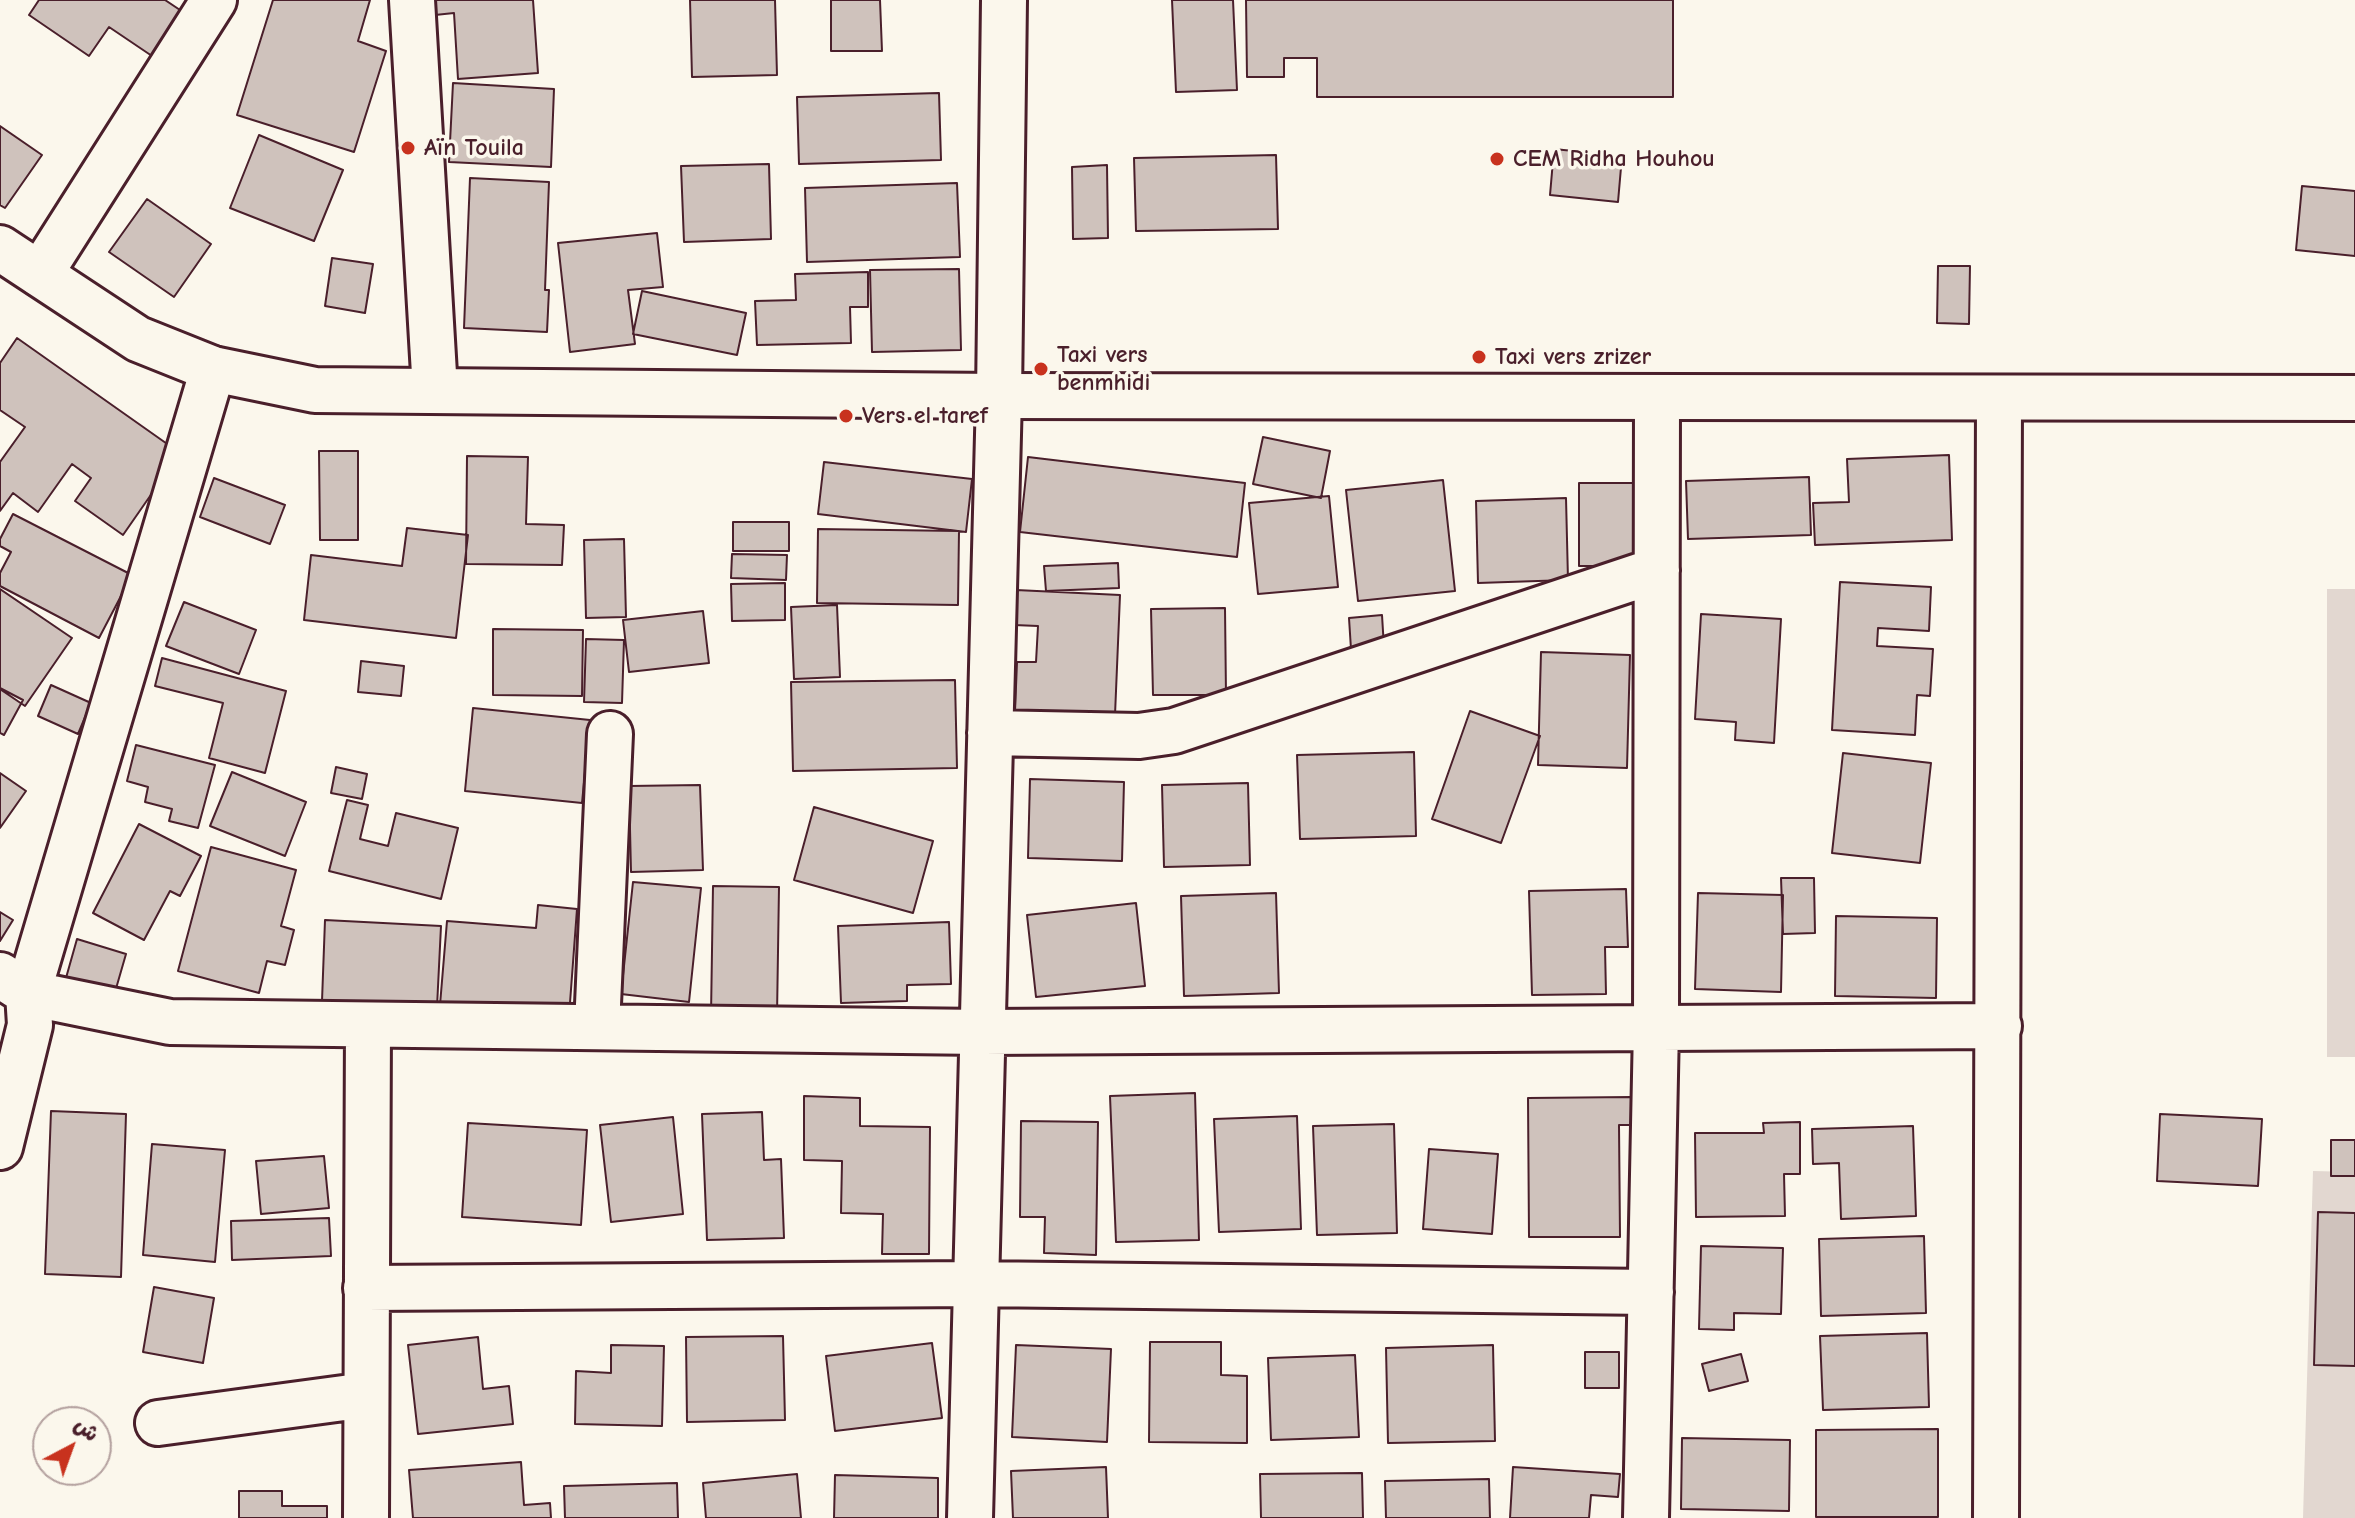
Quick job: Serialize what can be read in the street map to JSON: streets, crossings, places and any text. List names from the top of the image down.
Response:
{
  "places": [
    "Aïn Touila",
    "CEM Ridha Houhou",
    "Taxi vers zrizer",
    "Taxi vers benmhidi",
    "Vers el taref"
  ],
  "north": "top right"
}
